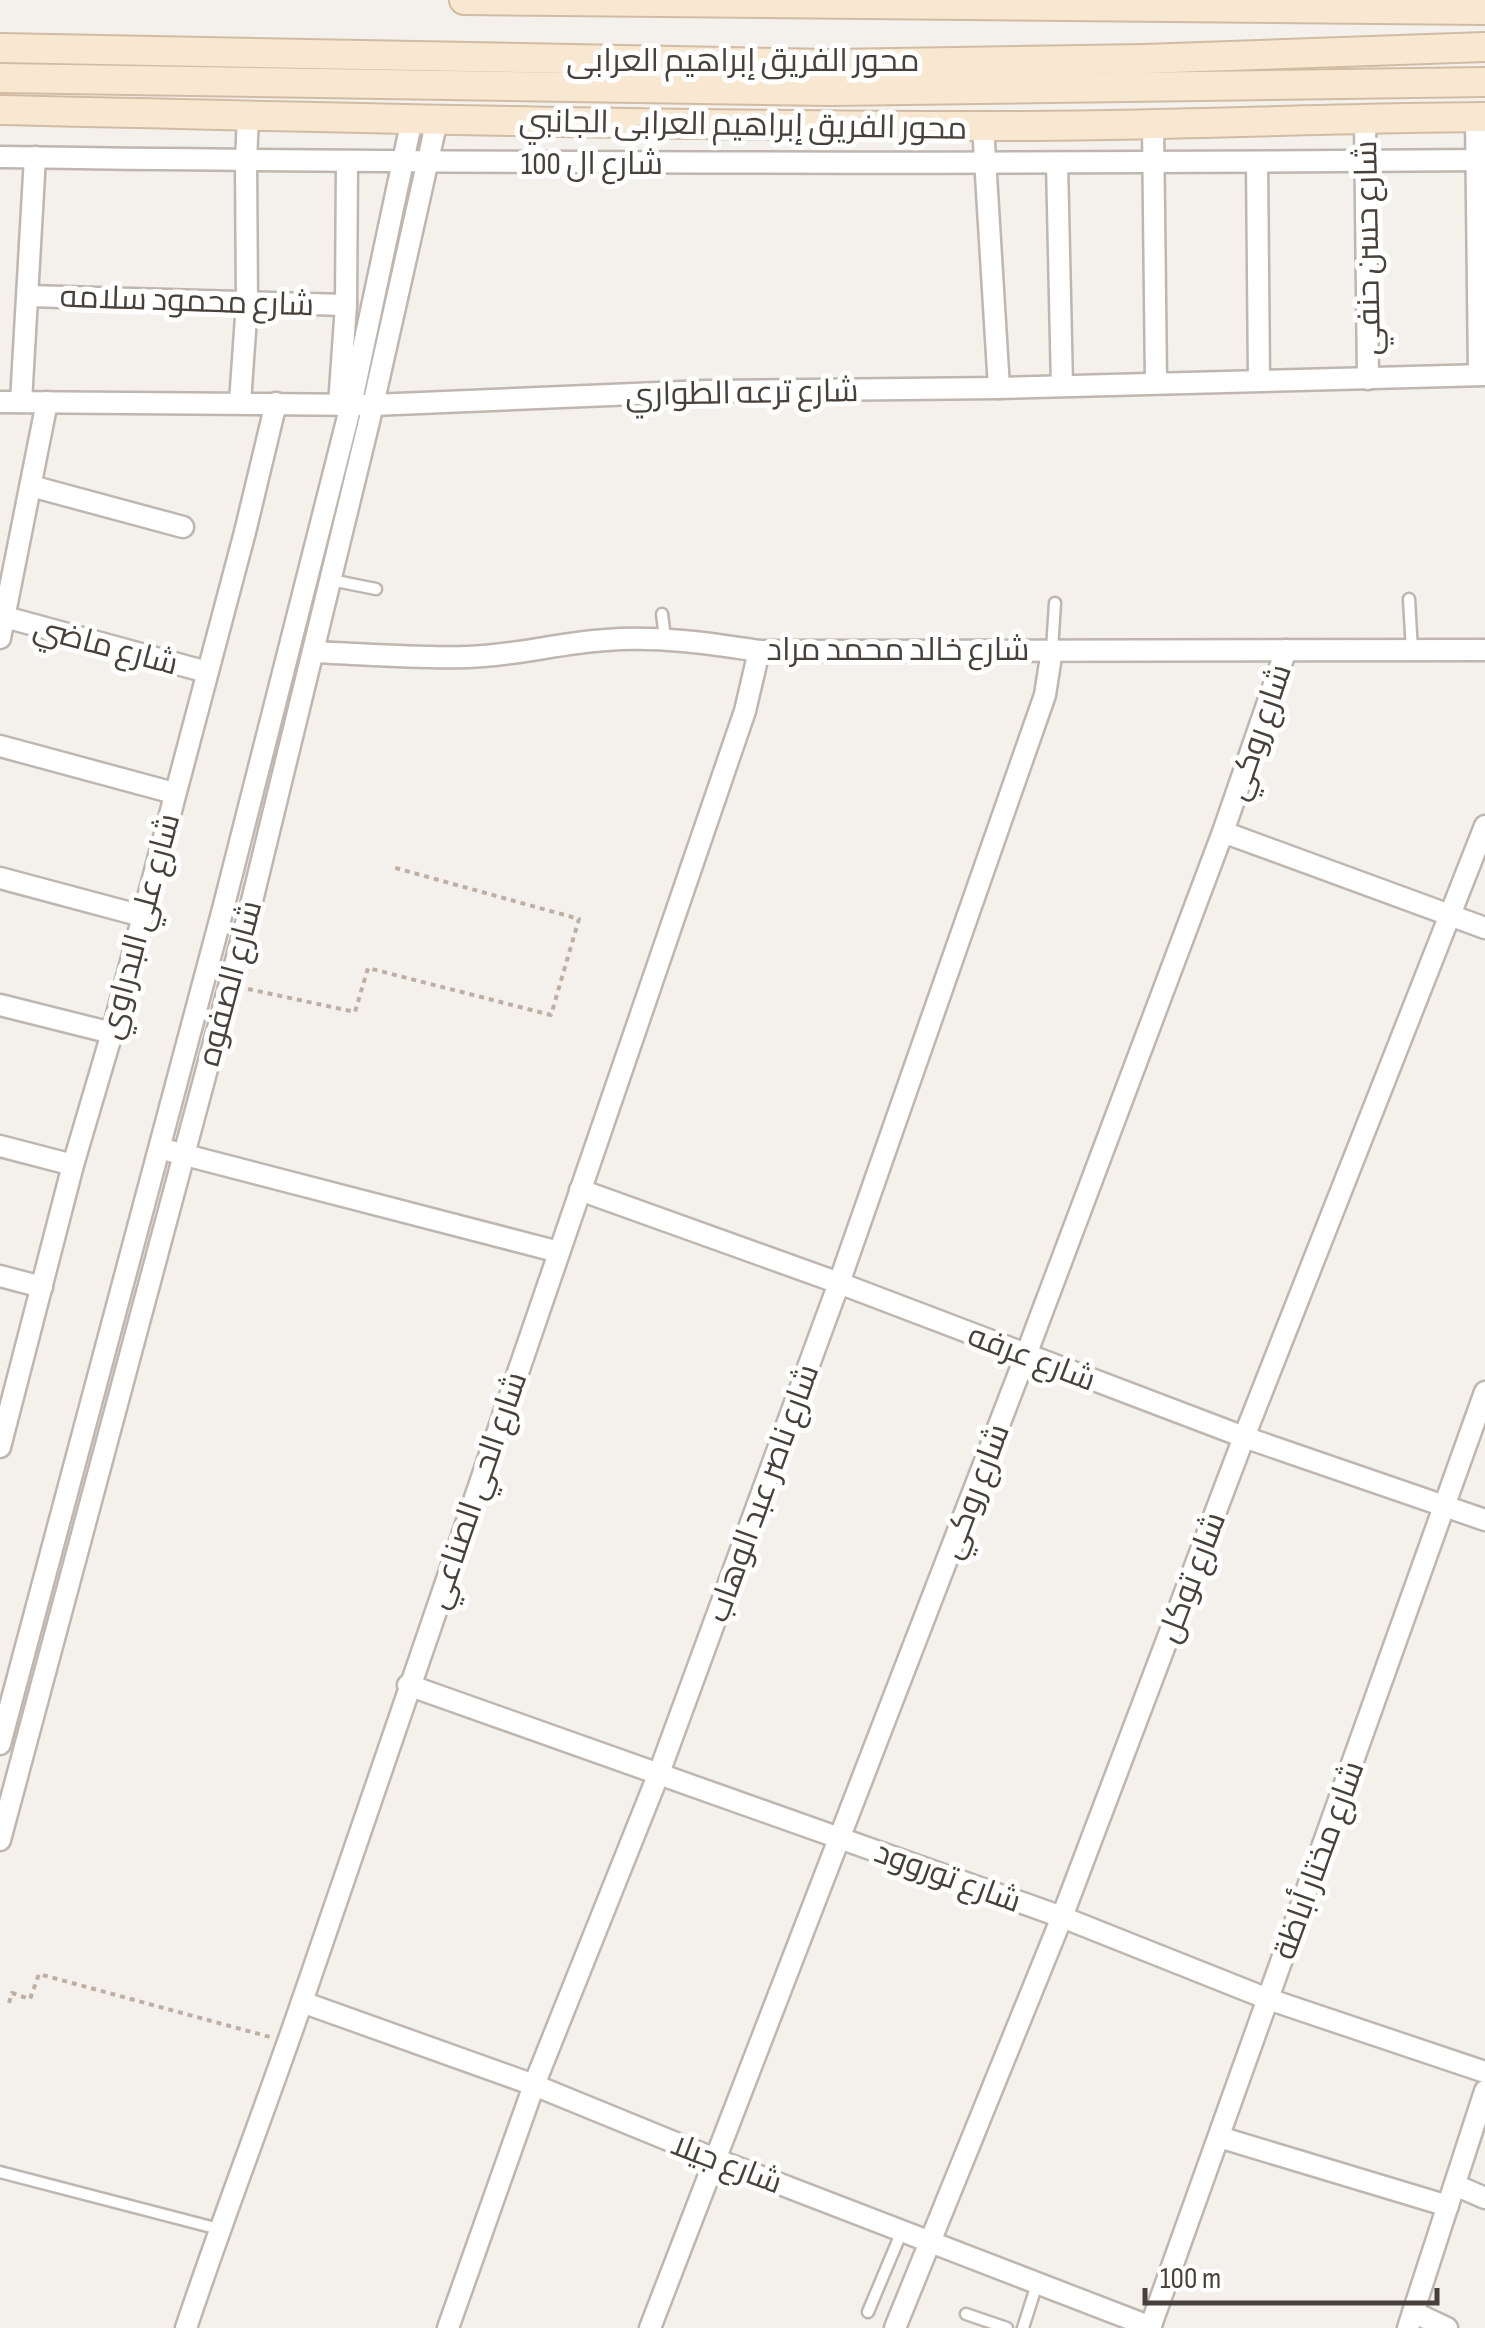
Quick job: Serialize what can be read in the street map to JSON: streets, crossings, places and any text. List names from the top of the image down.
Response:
{
  "streets": {
    "main road": ["محور الفريق إبراهيم العرابى", "محور الفريق إبراهيم العرابى الجانبي"],
    "street": [
      "شارع ال 100",
      "شارع حسن حنفي",
      "شارع محمود سلامه",
      "شارع ترعه الطواري",
      "شارع ماضي",
      "شارع خالد محمد مراد",
      "شارع روكي",
      "شارع علي البدراوي",
      "شارع الصفوه",
      "شارع عرفه",
      "شارع الحي الصناعي",
      "شارع ناصر عبد الوهاب",
      "شارع توكل",
      "شارع مختار أباظة",
      "شارع توروود",
      "شارع جيلا"
    ]
  },
  "crossings": [
    ["محور الفريق إبراهيم العرابى الجانبي", "شارع حسن حنفي"],
    ["محور الفريق إبراهيم العرابى الجانبي", "شارع الصفوه"],
    ["شارع ال 100", "شارع حسن حنفي"],
    ["شارع ال 100", "شارع الصفوه"],
    ["شارع حسن حنفي", "شارع ترعه الطواري"],
    ["شارع ترعه الطواري", "شارع علي البدراوي"],
    ["شارع ترعه الطواري", "شارع الصفوه"],
    ["شارع ماضي", "شارع علي البدراوي"],
    ["شارع خالد محمد مراد", "شارع روكي"],
    ["شارع خالد محمد مراد", "شارع الصفوه"],
    ["شارع خالد محمد مراد", "شارع الحي الصناعي"],
    ["شارع خالد محمد مراد", "شارع ناصر عبد الوهاب"],
    ["شارع روكي", "شارع عرفه"],
    ["شارع روكي", "شارع توروود"],
    ["شارع روكي", "شارع جيلا"],
    ["شارع عرفه", "شارع الحي الصناعي"],
    ["شارع عرفه", "شارع ناصر عبد الوهاب"],
    ["شارع عرفه", "شارع توكل"],
    ["شارع عرفه", "شارع مختار أباظة"],
    ["شارع الحي الصناعي", "شارع توروود"],
    ["شارع الحي الصناعي", "شارع جيلا"],
    ["شارع ناصر عبد الوهاب", "شارع توروود"],
    ["شارع ناصر عبد الوهاب", "شارع جيلا"],
    ["شارع توكل", "شارع توروود"],
    ["شارع توكل", "شارع جيلا"],
    ["شارع مختار أباظة", "شارع توروود"],
    ["شارع مختار أباظة", "شارع جيلا"]
  ],
  "scale_bar": "100 m"
}
